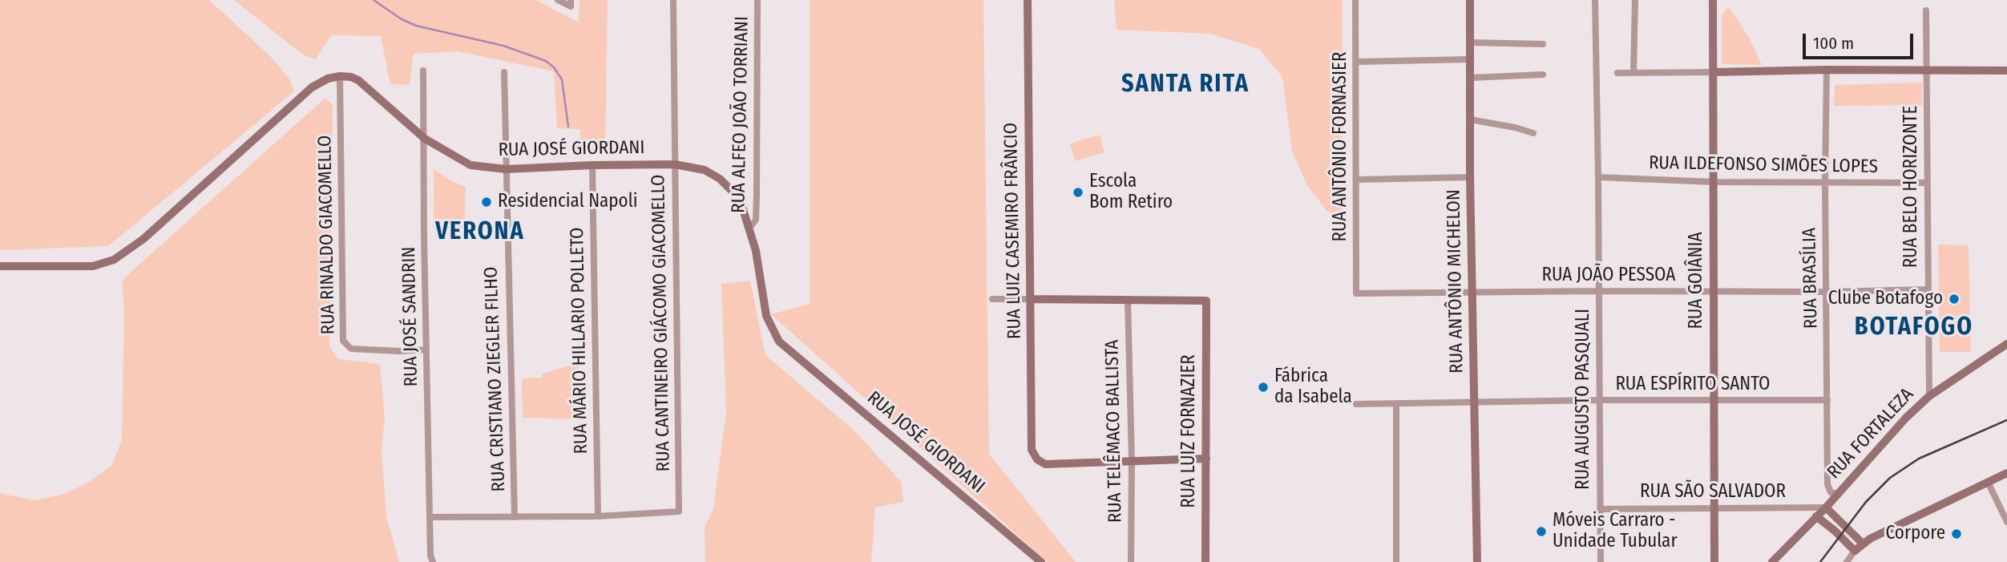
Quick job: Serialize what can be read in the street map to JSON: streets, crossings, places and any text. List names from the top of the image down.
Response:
{
  "streets": {
    "street": [
      "RUA ALFEO JOÃO TORRIANI",
      "RUA ANTÔNIO FORNASIER",
      "RUA JOSÉ GIORDANI",
      "RUA ILDEFONSO SIMÕES LOPES",
      "RUA BELO HORIZONTE",
      "RUA LUIZ CASEMIRO FRÂNCIO",
      "RUA RINALDO GIACOMELLO",
      "RUA JOÃO PESSOA",
      "RUA BRASÍLIA",
      "RUA GOIÂNIA",
      "RUA ANTÔNIO MICHELON",
      "RUA JOSÉ SANDRIN",
      "RUA CANTINEIRO GIÁCOMO GIACOMELLO",
      "RUA MÁRIO HILLARIO POLLETO",
      "RUA CRISTIANO ZIEGLER FILHO",
      "RUA ESPÍRITO SANTO",
      "RUA AUGUSTO PASQUALI",
      "RUA TELÊMACO BALLISTA",
      "RUA LUIZ FORNAZIER",
      "RUA FORTALEZA",
      "RUA SÃO SALVADOR"
    ]
  },
  "crossings": [
    ["RUA ALFEO JOÃO TORRIANI", "RUA JOSÉ GIORDANI"],
    ["RUA ANTÔNIO FORNASIER", "RUA JOÃO PESSOA"],
    ["RUA JOSÉ GIORDANI", "RUA RINALDO GIACOMELLO"],
    ["RUA JOSÉ GIORDANI", "RUA JOSÉ SANDRIN"],
    ["RUA JOSÉ GIORDANI", "RUA CANTINEIRO GIÁCOMO GIACOMELLO"],
    ["RUA JOSÉ GIORDANI", "RUA MÁRIO HILLARIO POLLETO"],
    ["RUA JOSÉ GIORDANI", "RUA CRISTIANO ZIEGLER FILHO"],
    ["RUA ILDEFONSO SIMÕES LOPES", "RUA BELO HORIZONTE"],
    ["RUA ILDEFONSO SIMÕES LOPES", "RUA BRASÍLIA"],
    ["RUA ILDEFONSO SIMÕES LOPES", "RUA GOIÂNIA"],
    ["RUA ILDEFONSO SIMÕES LOPES", "RUA AUGUSTO PASQUALI"],
    ["RUA BELO HORIZONTE", "RUA JOÃO PESSOA"],
    ["RUA BELO HORIZONTE", "RUA FORTALEZA"],
    ["RUA LUIZ CASEMIRO FRÂNCIO", "RUA TELÊMACO BALLISTA"],
    ["RUA RINALDO GIACOMELLO", "RUA JOSÉ SANDRIN"],
    ["RUA JOÃO PESSOA", "RUA BRASÍLIA"],
    ["RUA JOÃO PESSOA", "RUA GOIÂNIA"],
    ["RUA JOÃO PESSOA", "RUA ANTÔNIO MICHELON"],
    ["RUA JOÃO PESSOA", "RUA AUGUSTO PASQUALI"],
    ["RUA BRASÍLIA", "RUA ESPÍRITO SANTO"],
    ["RUA BRASÍLIA", "RUA FORTALEZA"],
    ["RUA BRASÍLIA", "RUA SÃO SALVADOR"],
    ["RUA GOIÂNIA", "RUA ESPÍRITO SANTO"],
    ["RUA GOIÂNIA", "RUA SÃO SALVADOR"],
    ["RUA ANTÔNIO MICHELON", "RUA ESPÍRITO SANTO"],
    ["RUA CANTINEIRO GIÁCOMO GIACOMELLO", "RUA MÁRIO HILLARIO POLLETO"],
    ["RUA ESPÍRITO SANTO", "RUA AUGUSTO PASQUALI"],
    ["RUA AUGUSTO PASQUALI", "RUA SÃO SALVADOR"],
    ["RUA TELÊMACO BALLISTA", "RUA LUIZ FORNAZIER"],
    ["RUA FORTALEZA", "RUA SÃO SALVADOR"]
  ],
  "districts": ["SANTA RITA", "VERONA", "BOTAFOGO"],
  "places": [
    "Escola Bom Retiro",
    "Residencial Napoli",
    "Clube Botafogo",
    "Fábrica da Isabela",
    "Móveis Carraro - Unidade Tubular",
    "Corpore"
  ],
  "scale_bar": "100 m"
}
